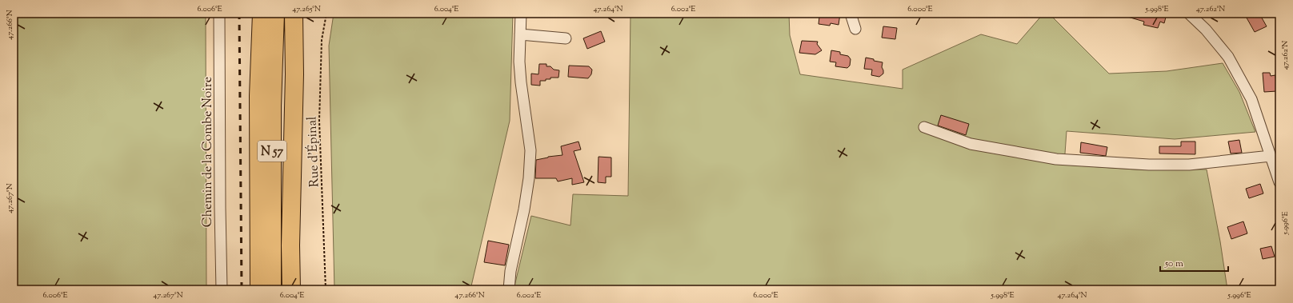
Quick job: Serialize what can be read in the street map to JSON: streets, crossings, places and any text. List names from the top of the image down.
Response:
{
  "streets": {
    "highway": ["N 57"],
    "street": ["Chemin de la Combe Noire"],
    "path": ["Rue d'Épinal"]
  },
  "scale_bar": "50 m",
  "coordinates": [
    "6.006°E",
    "47.265°N",
    "6.004°E",
    "47.264°N",
    "6.002°E",
    "6.000°E",
    "5.998°E",
    "47.262°N",
    "47.266°N",
    "47.267°N",
    "5.996°E"
  ]
}
